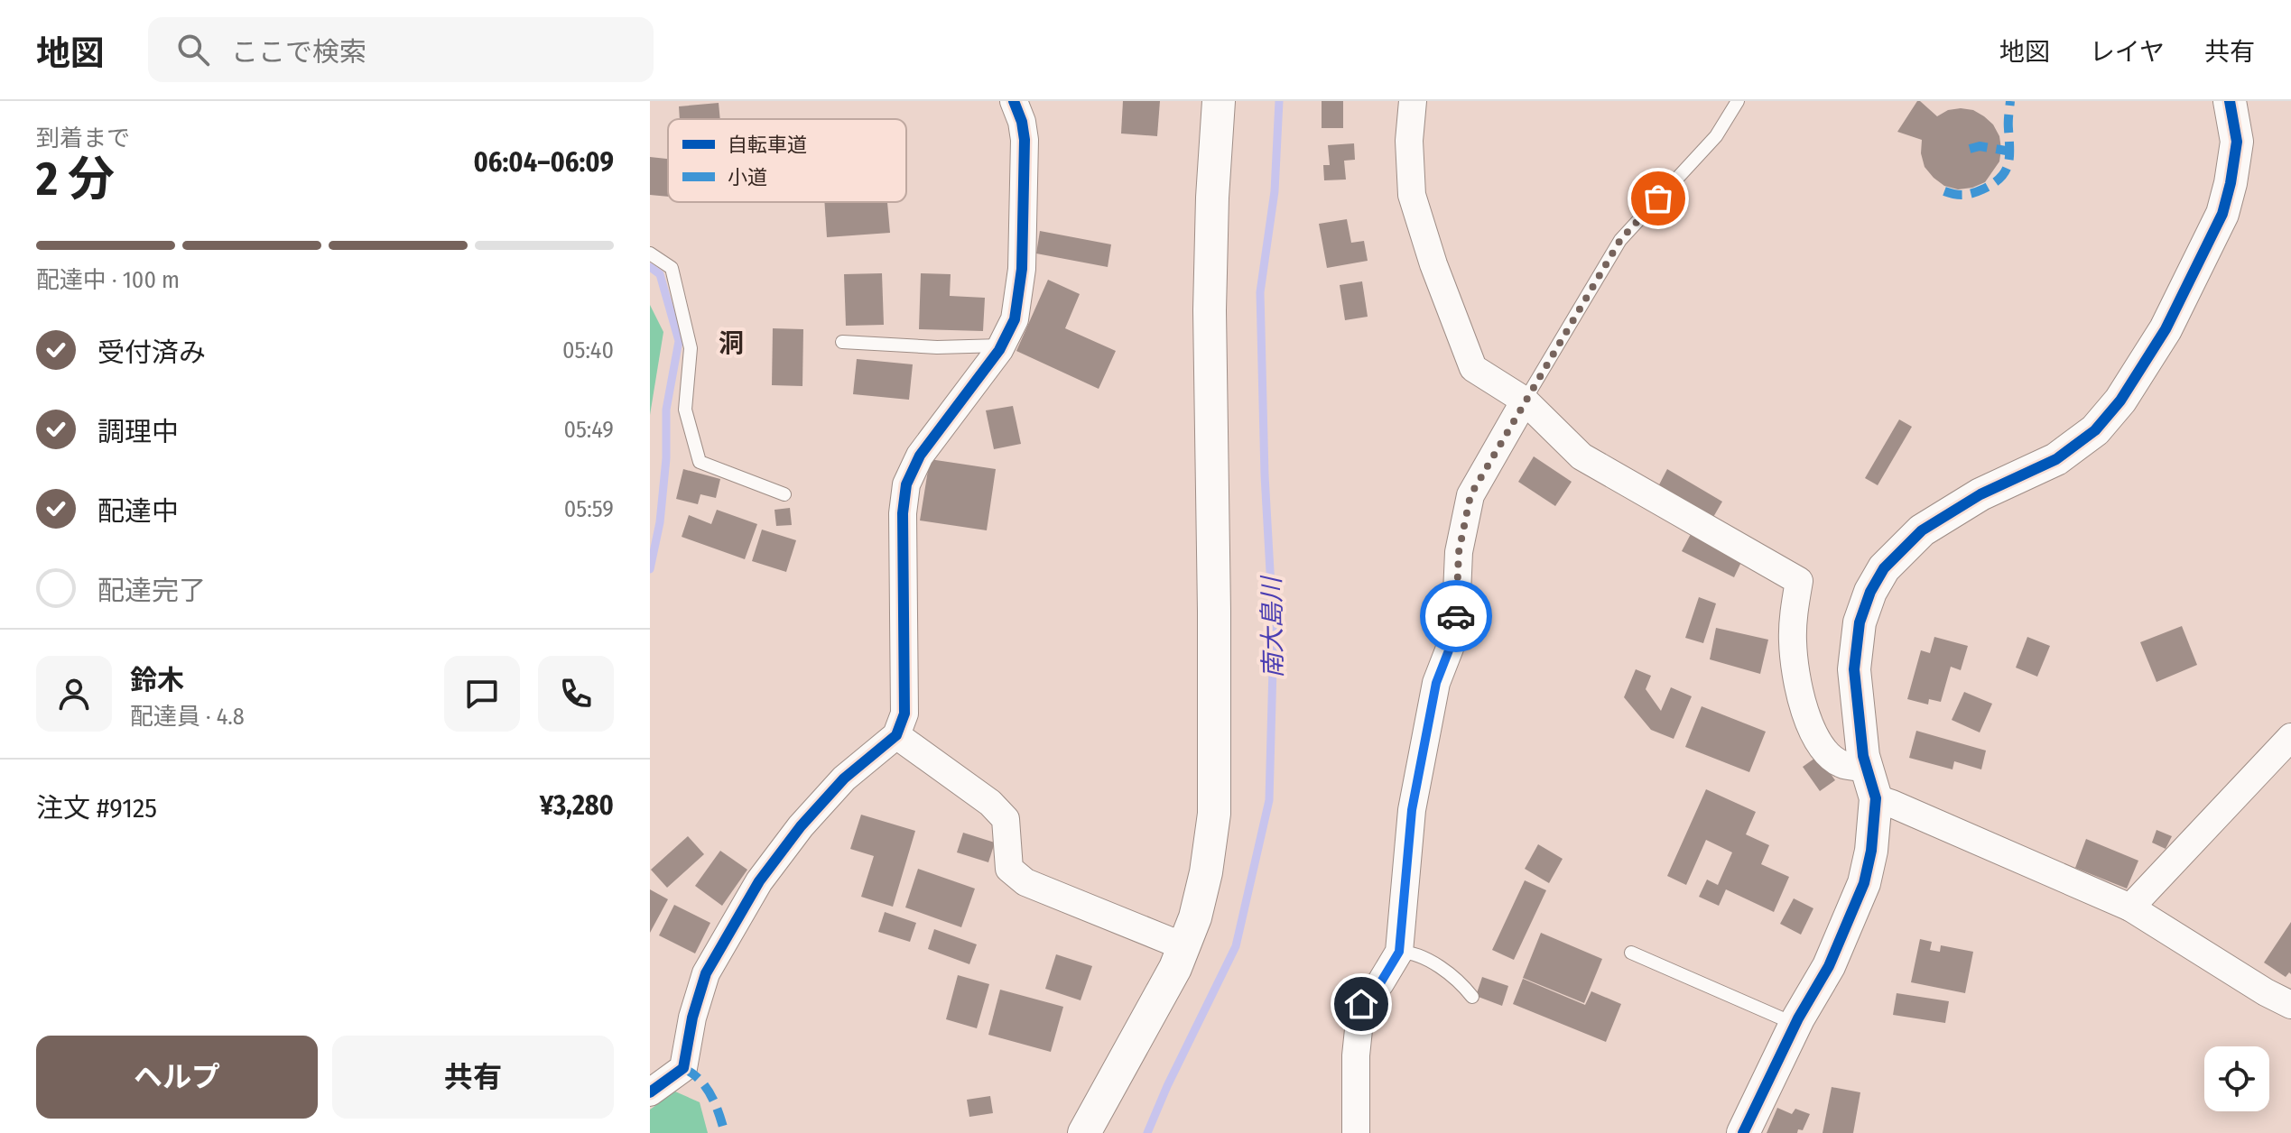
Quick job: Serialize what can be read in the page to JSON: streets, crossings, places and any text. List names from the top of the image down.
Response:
{
  "districts": ["洞"],
  "water": ["南大島川"],
  "legend": ["自転車道", "小道"],
  "page": {
    "header": "地図",
    "search": "ここで検索",
    "nav": ["地図", "レイヤ", "共有"],
    "heading": ["2 分", "到着まで", "06:04–06:09"],
    "panel": [
      "鈴木",
      "配達員 · 4.8",
      "注文 #9125",
      "¥3,280"
    ],
    "bar": "配達中 · 100 m",
    "list": [
      ["受付済み", "05:40"],
      ["調理中", "05:49"],
      ["配達中", "05:59"],
      "配達完了"
    ],
    "buttons": ["ヘルプ", "共有"]
  }
}
